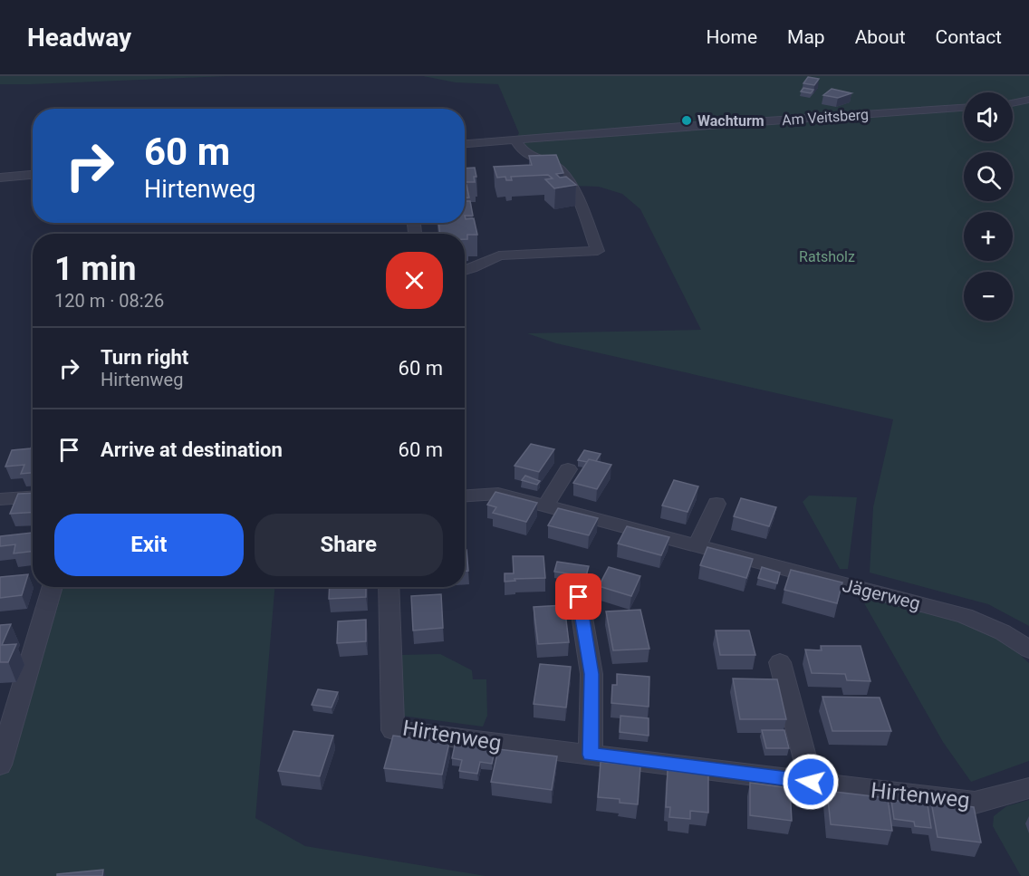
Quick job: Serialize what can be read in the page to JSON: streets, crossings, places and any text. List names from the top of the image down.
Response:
{
  "streets": {
    "street": ["Am Veitsberg", "Jägerweg", "Hirtenweg"]
  },
  "parks": ["Ratsholz"],
  "places": ["Wachturm"],
  "page": {
    "header": "Headway",
    "nav": [
      "Home",
      "Map",
      "About",
      "Contact"
    ],
    "map_buttons": ["+", "−"],
    "turn": ["60 m", "Hirtenweg"],
    "heading": ["1 min", "120 m · 08:26"],
    "list": [
      {
        "name": "Turn right",
        "note": "Hirtenweg",
        "value": "60 m"
      },
      {
        "name": "Arrive at destination",
        "value": "60 m"
      }
    ],
    "buttons": ["Exit", "Share"]
  }
}
